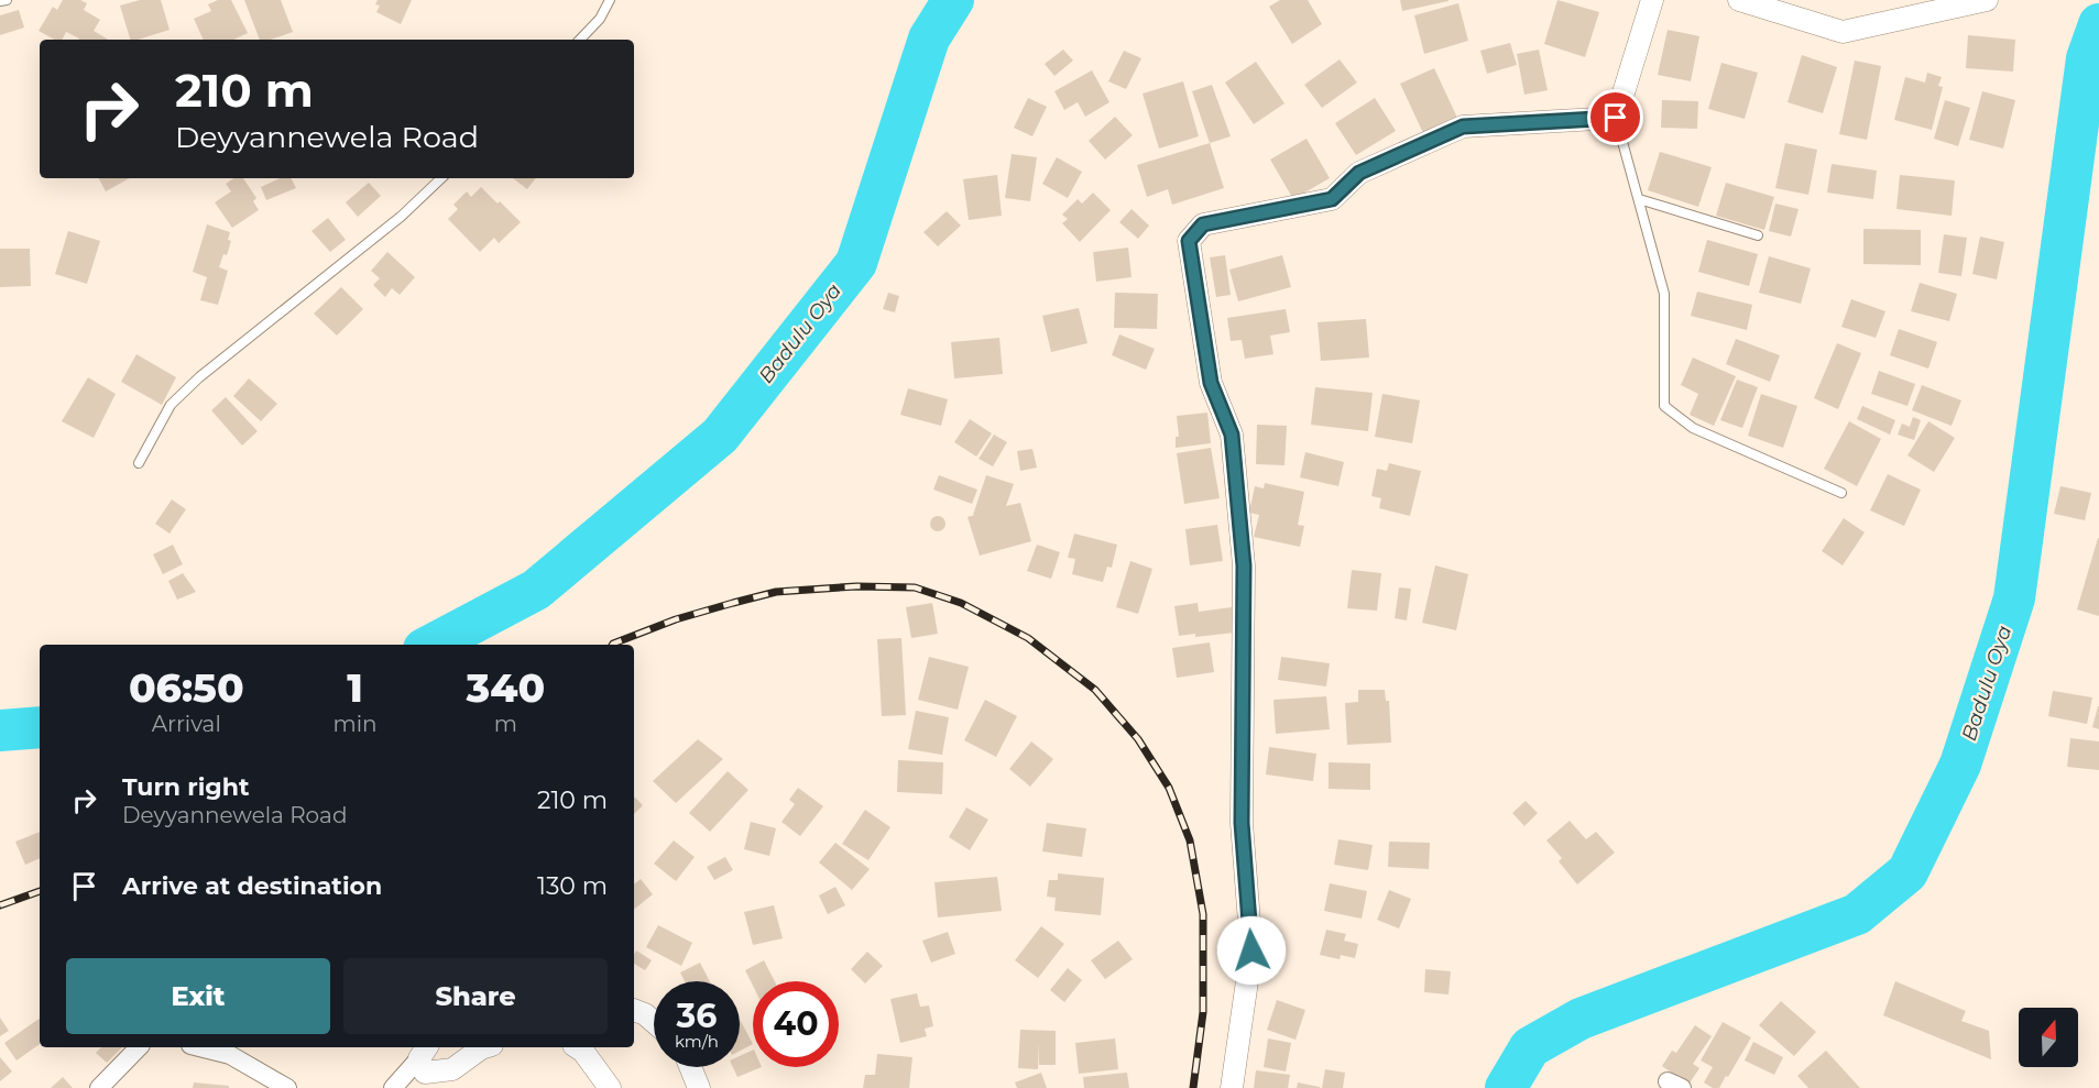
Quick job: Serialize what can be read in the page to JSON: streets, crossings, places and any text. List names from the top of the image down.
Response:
{
  "water": ["Badulu Oya"],
  "north": "top",
  "page": {
    "turn": ["210 m", "Deyyannewela Road"],
    "eta": [
      "06:50",
      "Arrival",
      "1",
      "min",
      "340",
      "m"
    ],
    "list": [
      {
        "name": "Turn right",
        "note": "Deyyannewela Road",
        "value": "210 m"
      },
      {
        "name": "Arrive at destination",
        "value": "130 m"
      }
    ],
    "buttons": ["Exit", "Share"],
    "speed": "36 km/h",
    "limit": "40"
  }
}
